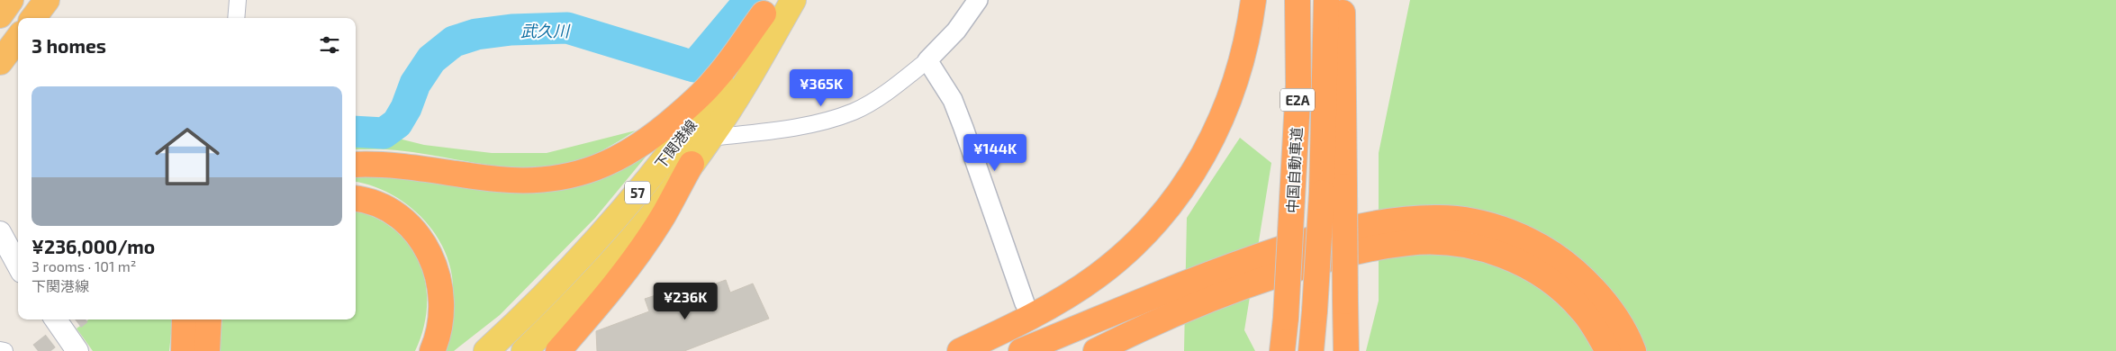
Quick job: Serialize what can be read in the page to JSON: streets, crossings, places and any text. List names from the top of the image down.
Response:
{
  "streets": {
    "highway": ["E2A", "中国自動車道"],
    "main road": ["下関港線", "57"]
  },
  "water": ["武久川"],
  "page": {
    "heading": "3 homes",
    "price": ["¥365K", "¥144K", "¥236K"],
    "list": [
      {
        "name": "¥236,000/mo",
        "note": "3 rooms · 101 m² · 下関港線"
      }
    ]
  }
}
